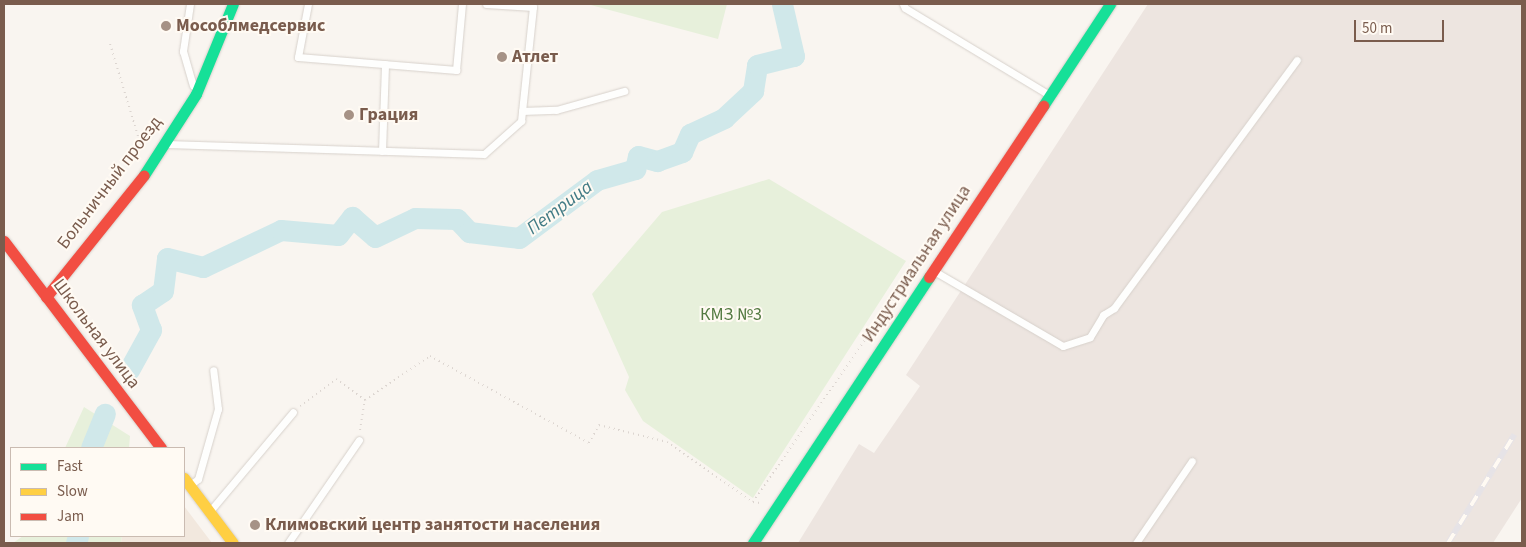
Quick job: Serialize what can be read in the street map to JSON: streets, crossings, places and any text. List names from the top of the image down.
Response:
{
  "streets": {
    "street": ["Больничный проезд", "Индустриальная улица", "Школьная улица"]
  },
  "crossings": [
    ["Больничный проезд", "Школьная улица"]
  ],
  "water": ["Петрица"],
  "parks": ["КМЗ №3"],
  "places": [
    "Мособлмедсервис",
    "Атлет",
    "Грация",
    "Климовский центр занятости населения"
  ],
  "legend": ["Fast", "Slow", "Jam"],
  "scale_bar": "50 m"
}
